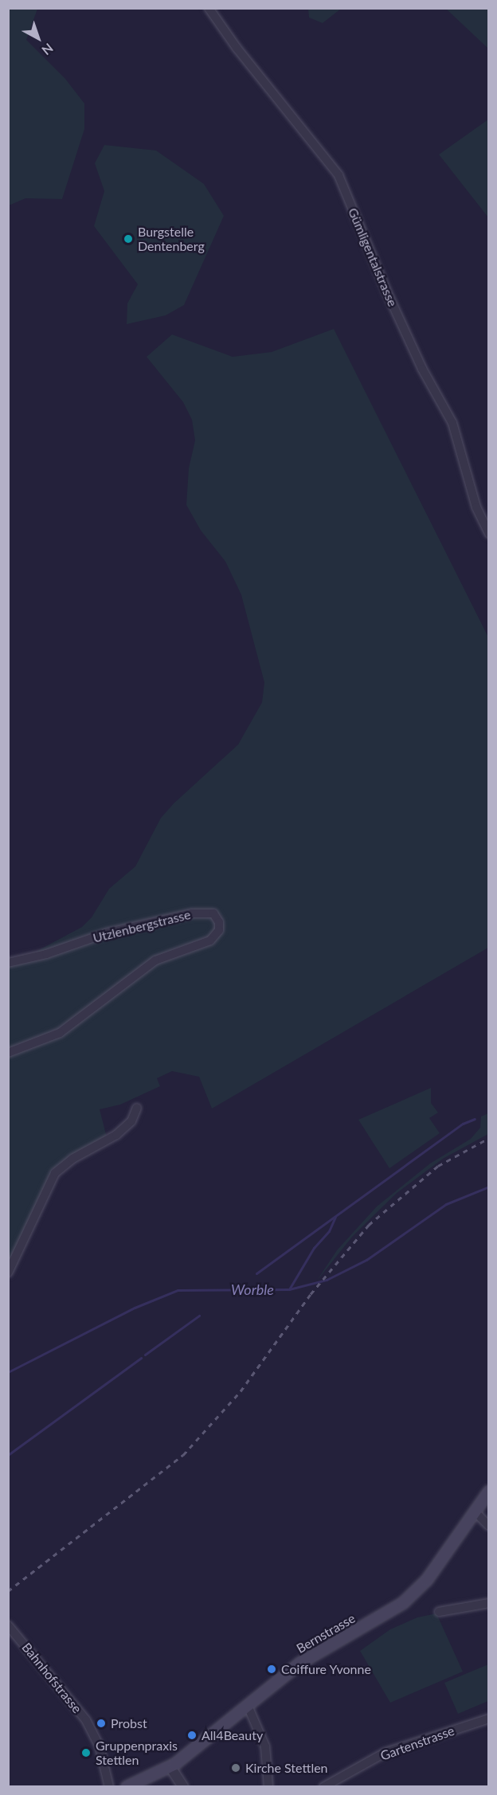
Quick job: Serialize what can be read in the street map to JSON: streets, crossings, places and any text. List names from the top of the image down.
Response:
{
  "streets": {
    "main road": ["Bernstrasse"],
    "street": [
      "Gümligentalstrasse",
      "Utzlenbergstrasse",
      "Bahnhofstrasse",
      "Gartenstrasse"
    ]
  },
  "water": ["Worble"],
  "places": [
    "Burgstelle Dentenberg",
    "Coiffure Yvonne",
    "Probst",
    "All4Beauty",
    "Gruppenpraxis Stettlen",
    "Kirche Stettlen"
  ],
  "north": "bottom right"
}
